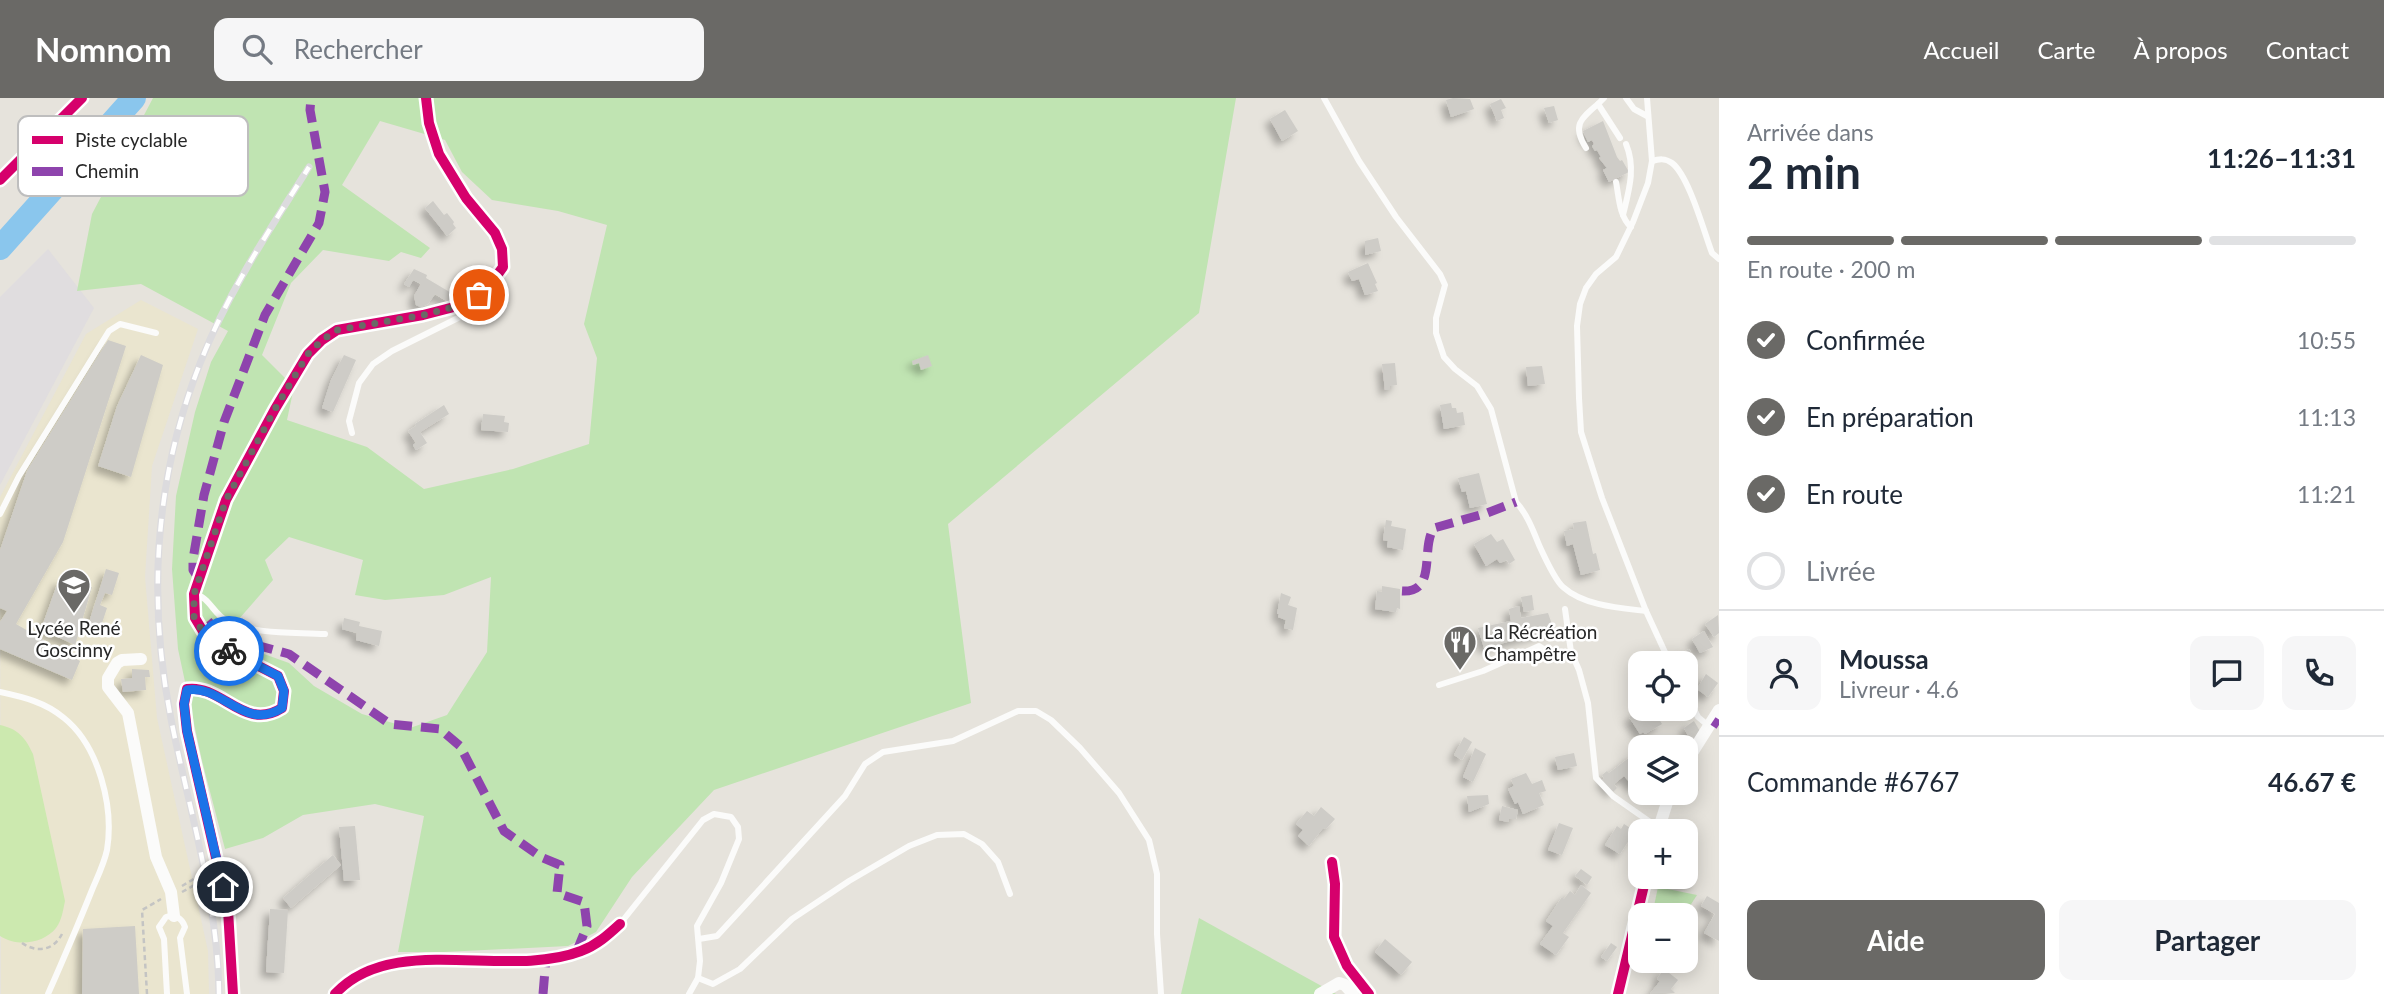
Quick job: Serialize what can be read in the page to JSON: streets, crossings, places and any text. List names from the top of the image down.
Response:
{
  "places": {
    "school or university": ["Lycée René Goscinny"],
    "restaurant": ["La Récréation Champêtre"]
  },
  "legend": ["Piste cyclable", "Chemin"],
  "page": {
    "header": "Nomnom",
    "search": "Rechercher",
    "nav": [
      "Accueil",
      "Carte",
      "À propos",
      "Contact"
    ],
    "heading": ["2 min", "Arrivée dans", "11:26–11:31"],
    "panel": [
      "Moussa",
      "Livreur · 4.6",
      "Commande #6767",
      "46.67 €"
    ],
    "bar": "En route · 200 m",
    "list": [
      ["Confirmée", "10:55"],
      ["En préparation", "11:13"],
      ["En route", "11:21"],
      "Livrée"
    ],
    "map_buttons": ["+", "−"],
    "buttons": ["Aide", "Partager"]
  }
}
